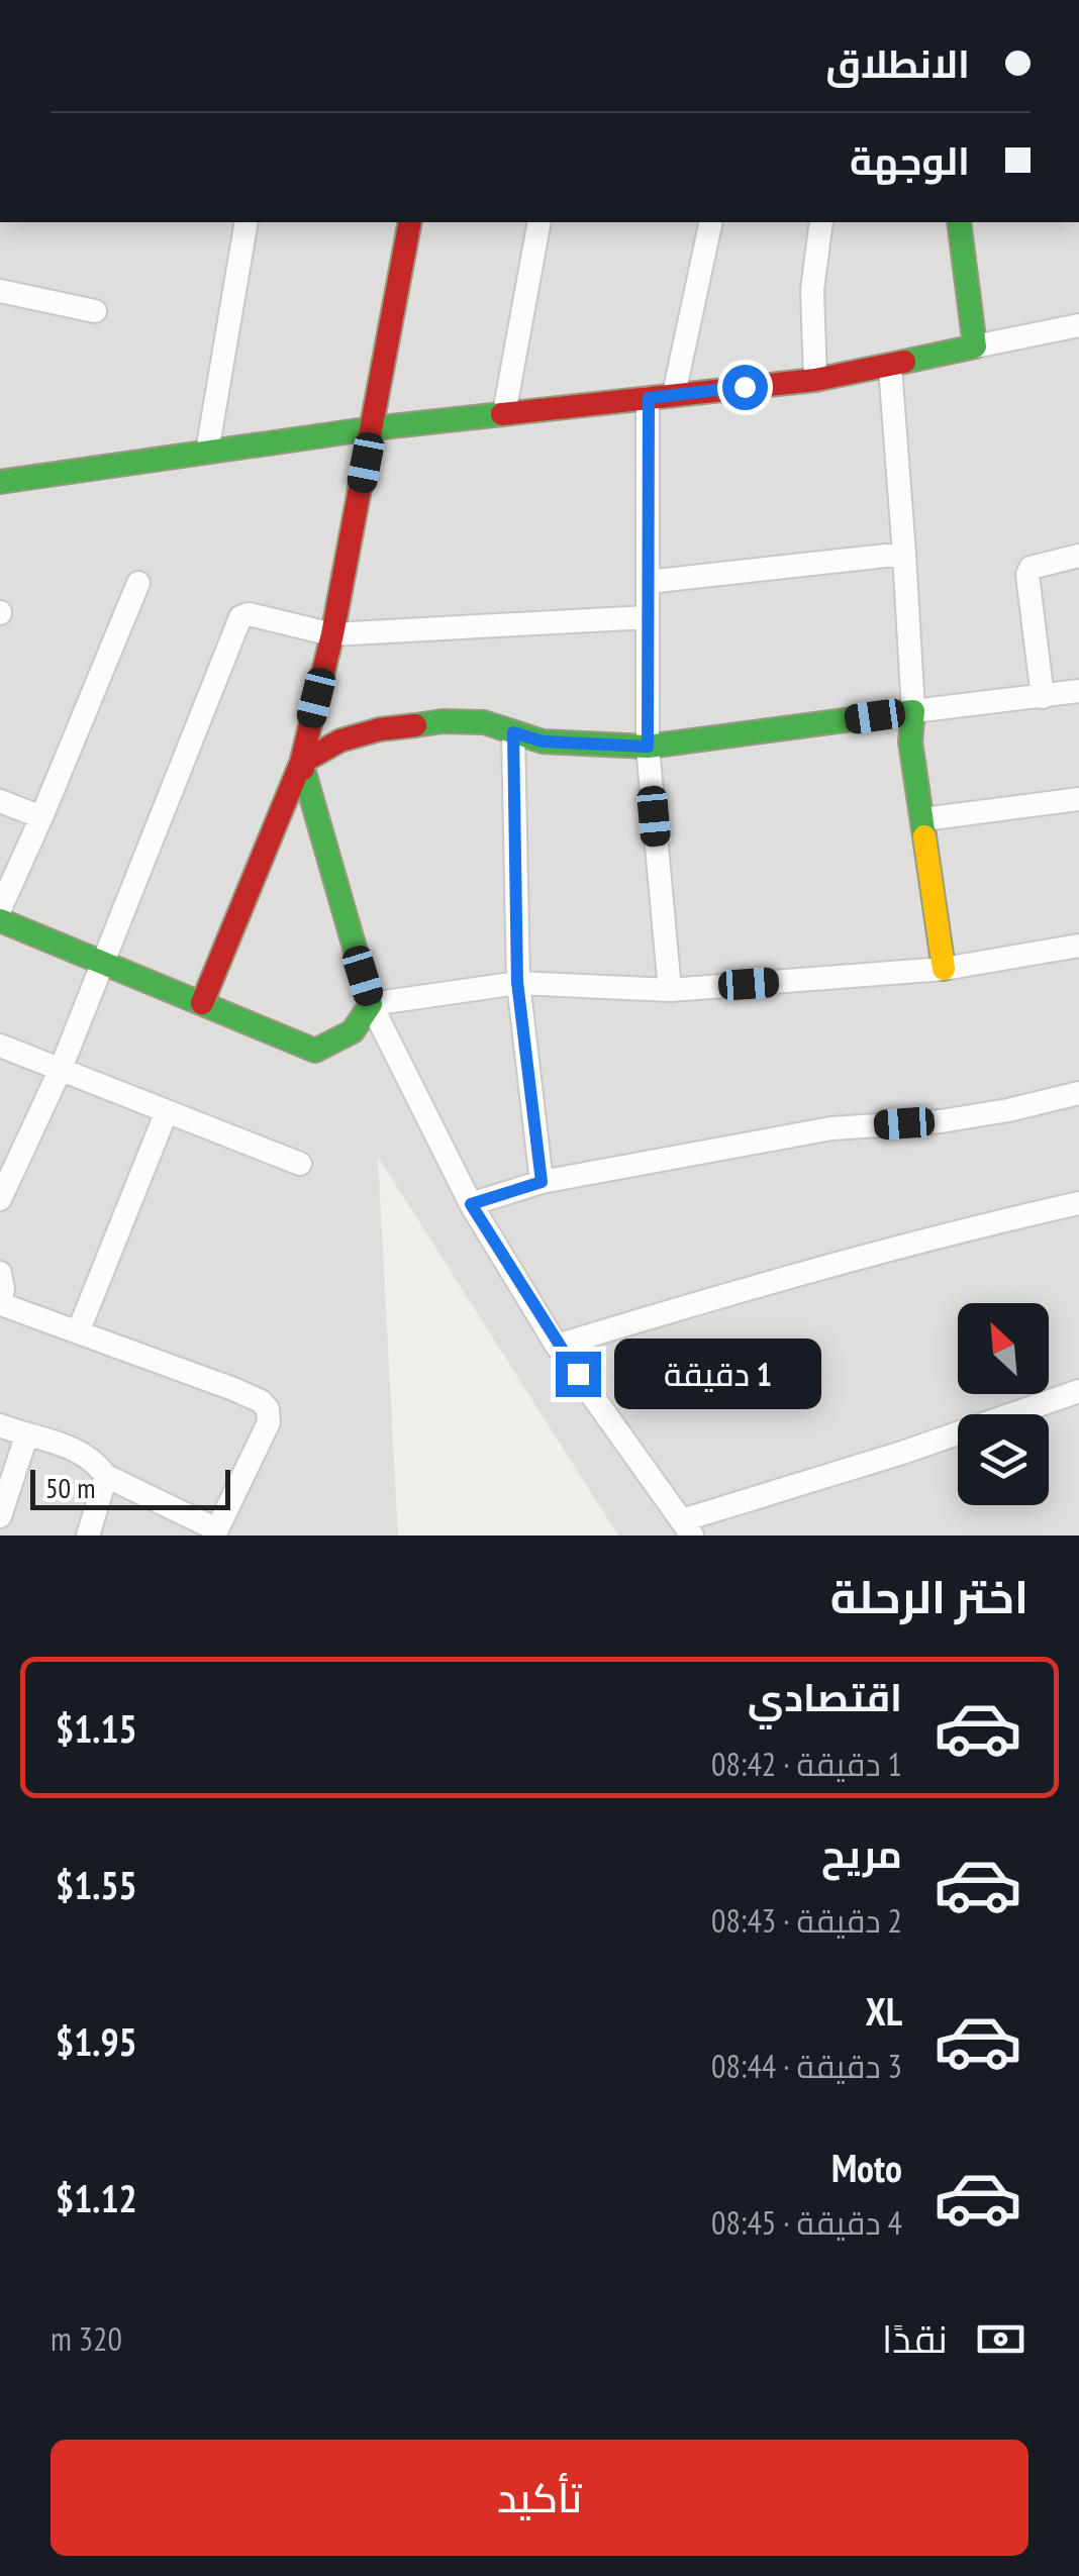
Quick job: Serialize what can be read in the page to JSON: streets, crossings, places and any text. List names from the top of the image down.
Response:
{
  "scale_bar": "50 m",
  "north": "top left",
  "page": {
    "banner": ["الانطلاق", "الوجهة"],
    "bubble": "1 دقيقة",
    "scale": "50 m",
    "heading": "اختر الرحلة",
    "list": [
      {
        "name": "اقتصادي",
        "note": "1 دقيقة · 08:42",
        "value": "$1.15"
      },
      {
        "name": "مريح",
        "note": "2 دقيقة · 08:43",
        "value": "$1.55"
      },
      {
        "name": "XL",
        "note": "3 دقيقة · 08:44",
        "value": "$1.95"
      },
      {
        "name": "Moto",
        "note": "4 دقيقة · 08:45",
        "value": "$1.12"
      }
    ],
    "pay": ["نقدًا", "320 m"],
    "buttons": "تأكيد"
  }
}
